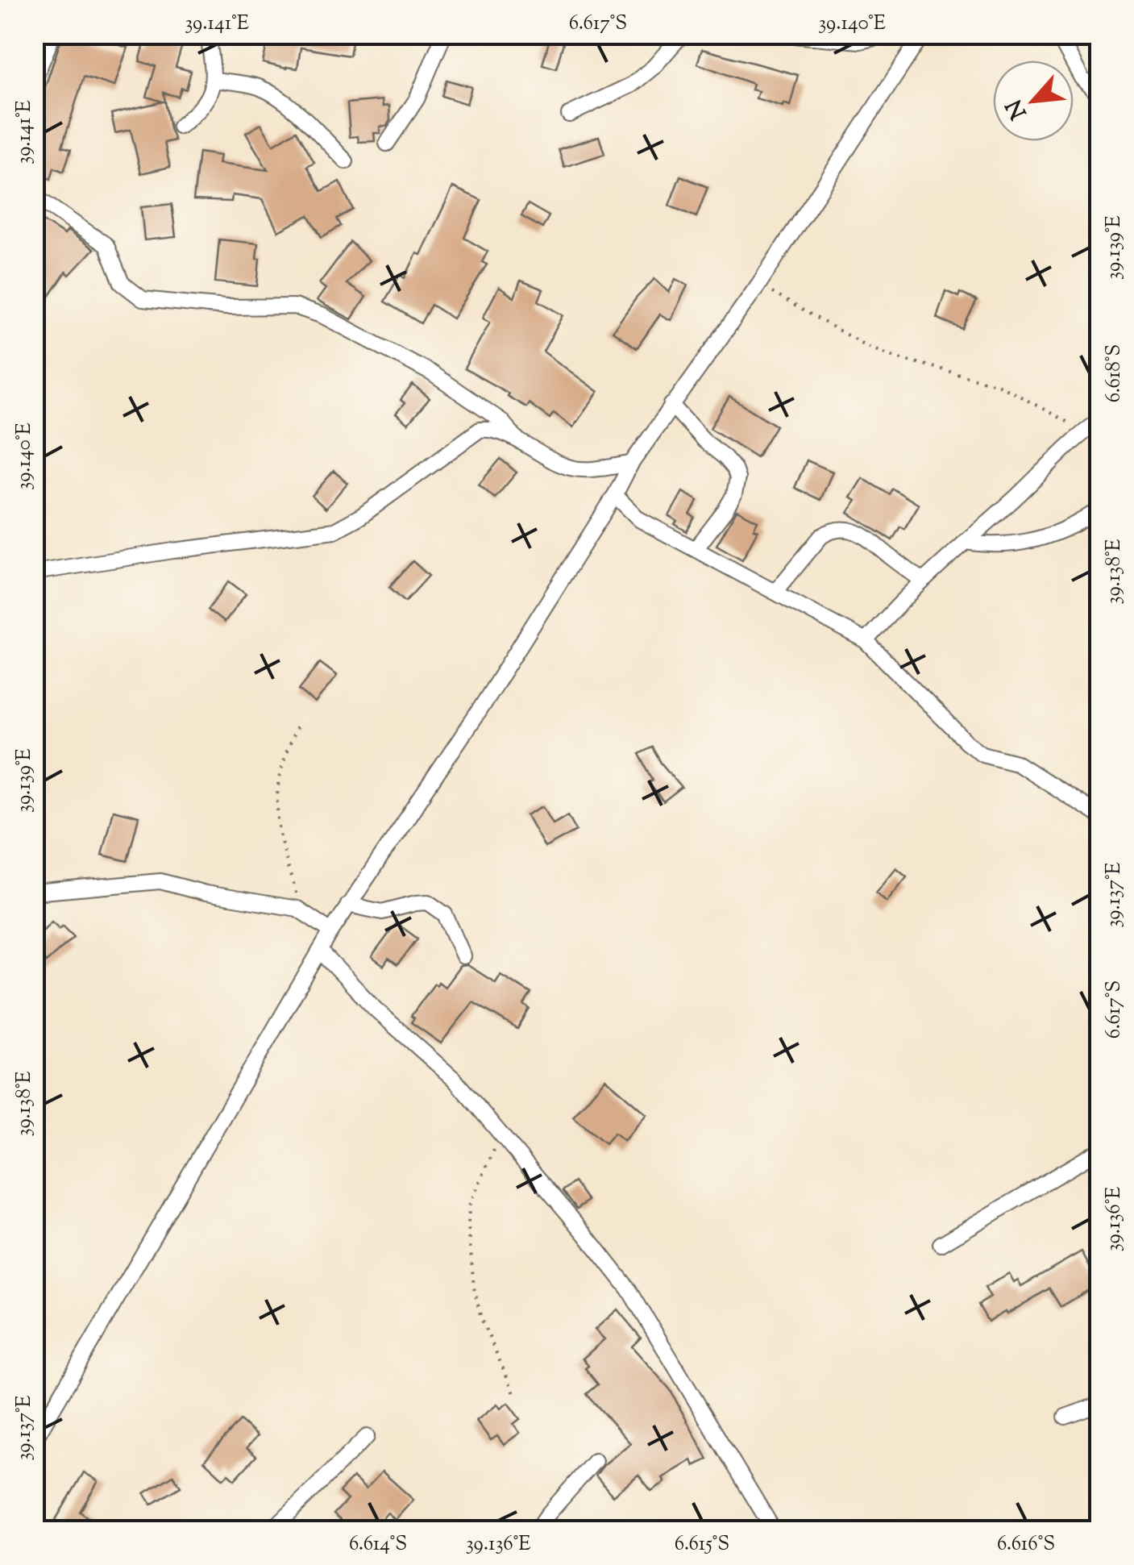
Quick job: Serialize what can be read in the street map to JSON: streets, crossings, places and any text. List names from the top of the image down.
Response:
{
  "north": "bottom left",
  "coordinates": [
    "39.141°E",
    "6.617°S",
    "39.140°E",
    "39.139°E",
    "6.618°S",
    "39.138°E",
    "39.137°E",
    "39.136°E",
    "6.614°S",
    "6.615°S",
    "6.616°S"
  ]
}
